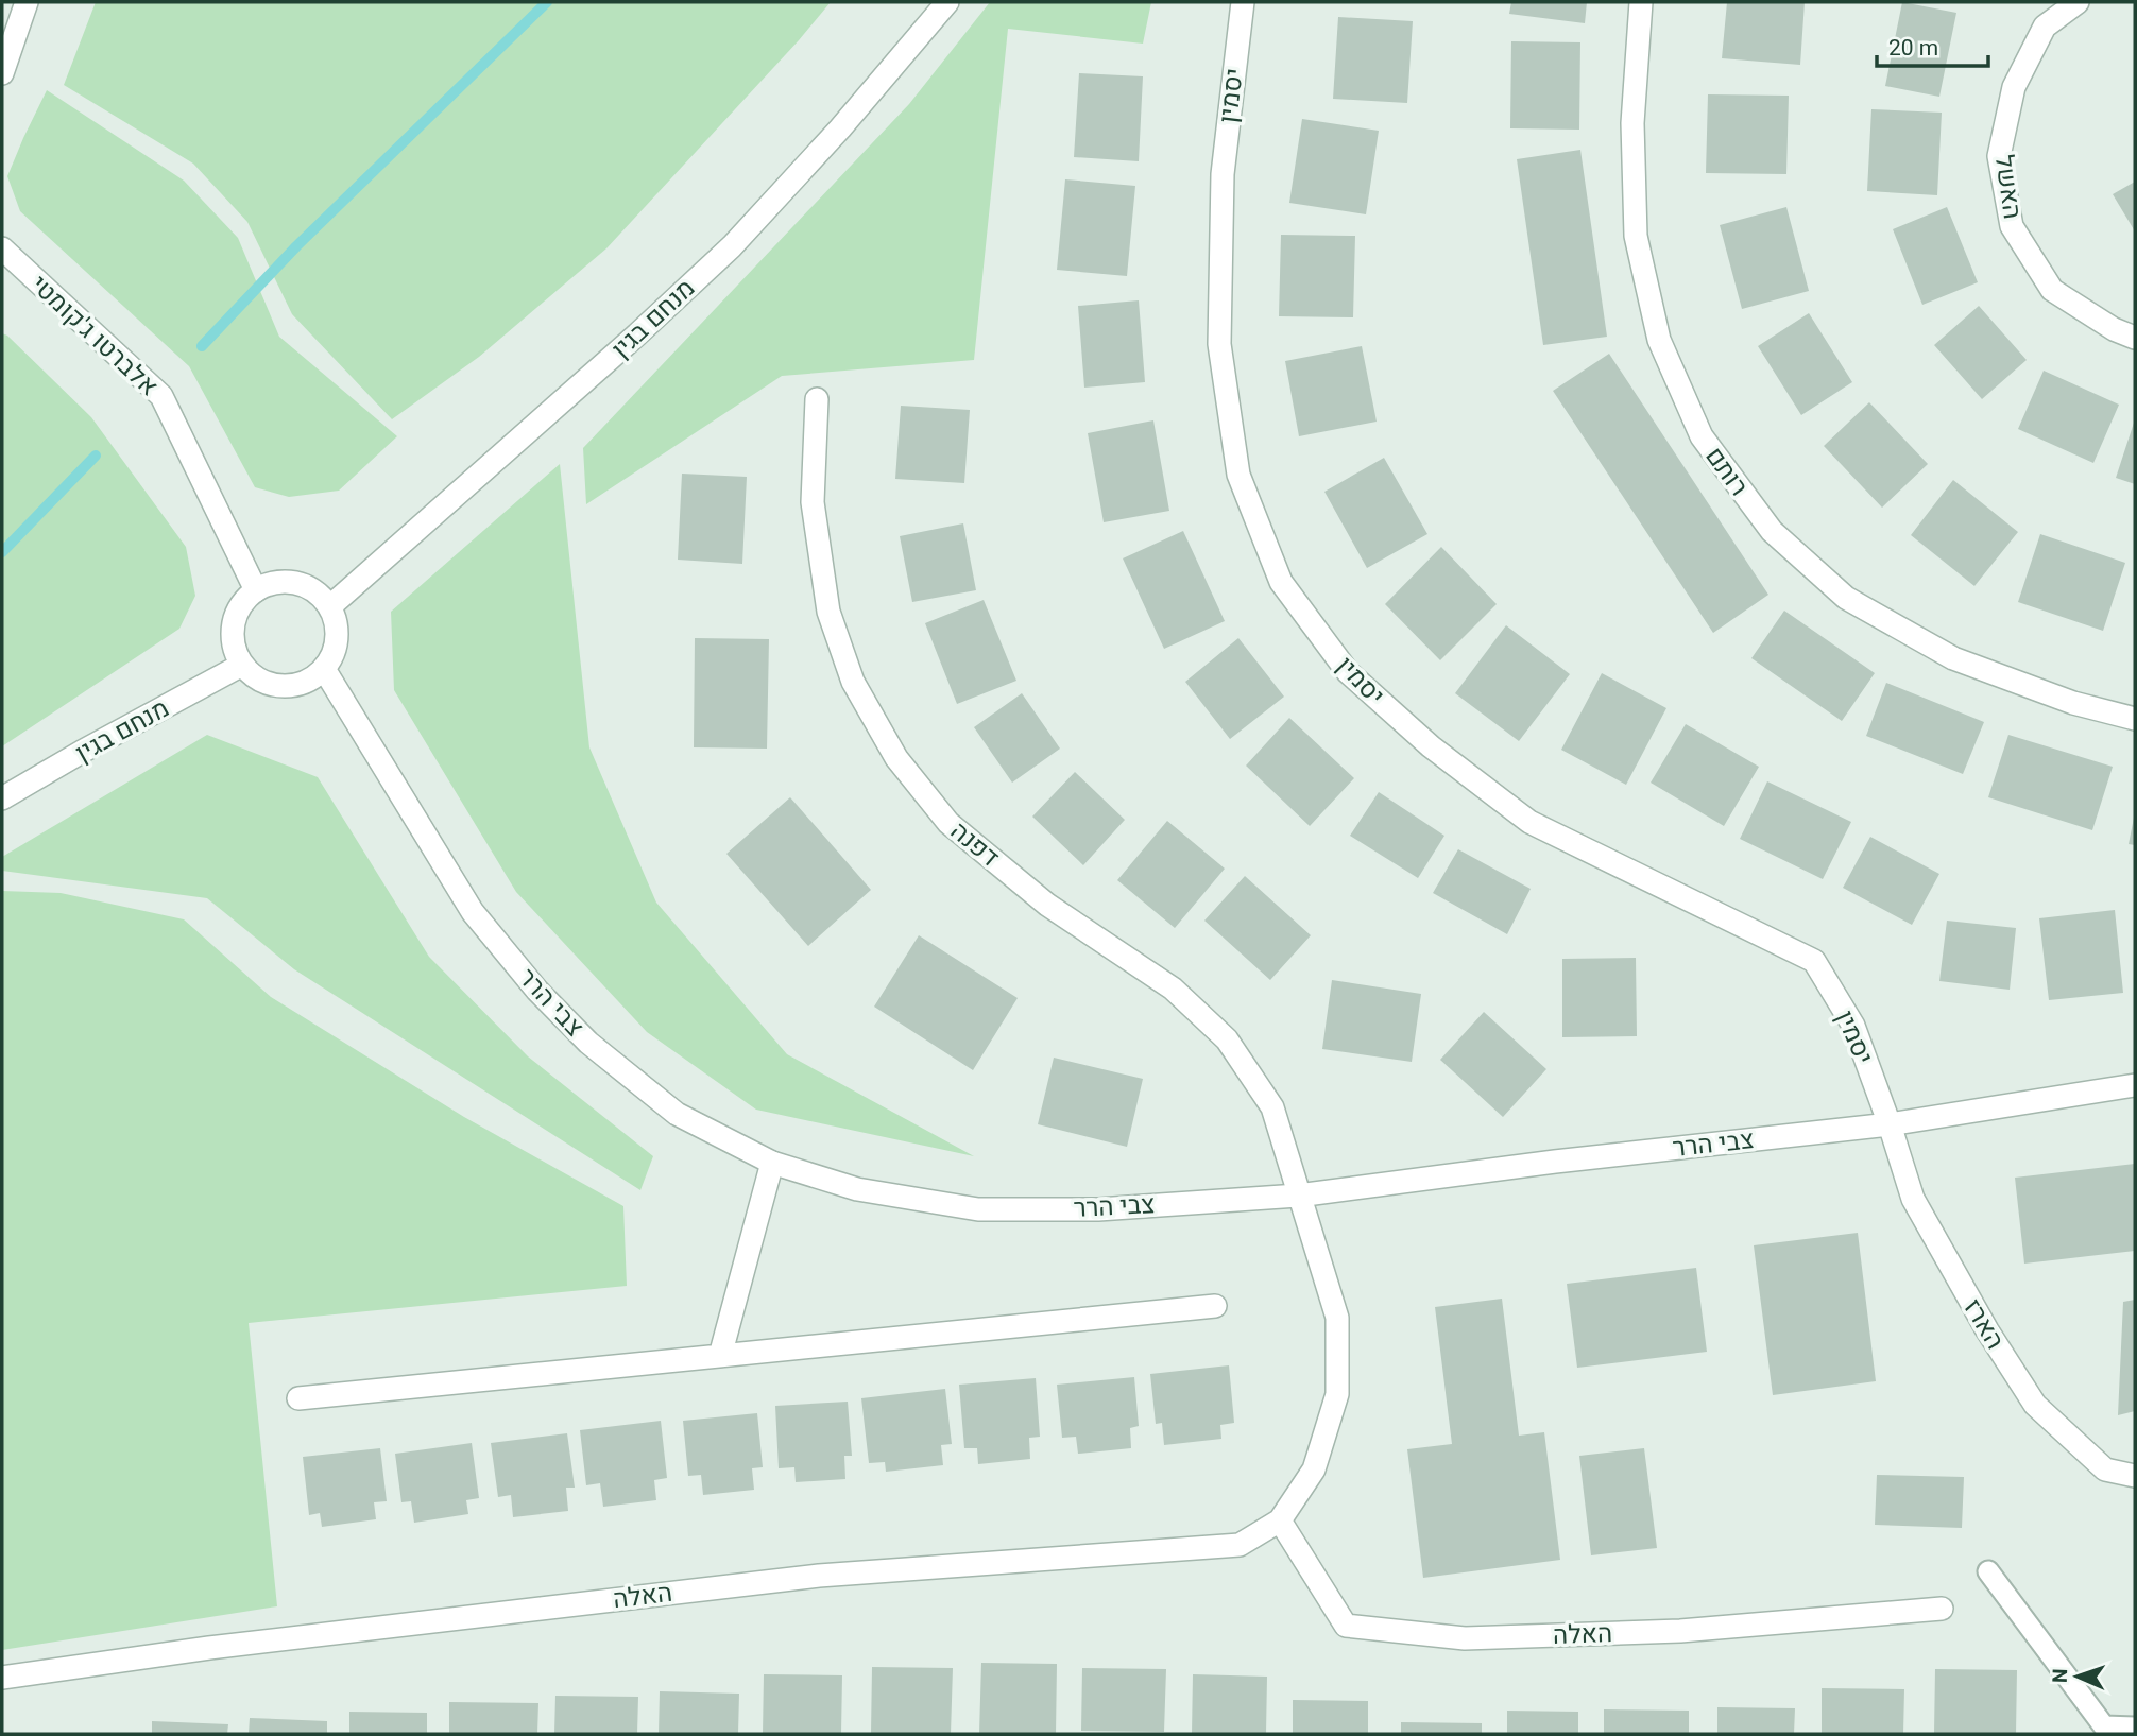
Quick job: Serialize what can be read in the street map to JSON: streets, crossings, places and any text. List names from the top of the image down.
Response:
{
  "streets": {
    "street": [
      "יסמין",
      "האשל",
      "מנחם בגין",
      "אלברטו ג'קומטי",
      "רותם",
      "דפנה",
      "צבי הרר",
      "הארז",
      "האלה"
    ]
  },
  "crossings": [
    ["יסמין", "צבי הרר"],
    ["יסמין", "הארז"],
    ["מנחם בגין", "אלברטו ג'קומטי"],
    ["מנחם בגין", "צבי הרר"],
    ["אלברטו ג'קומטי", "צבי הרר"],
    ["דפנה", "צבי הרר"],
    ["דפנה", "האלה"],
    ["צבי הרר", "הארז"],
    ["צבי הרר", "האלה"]
  ],
  "scale_bar": "20 m",
  "north": "left"
}
